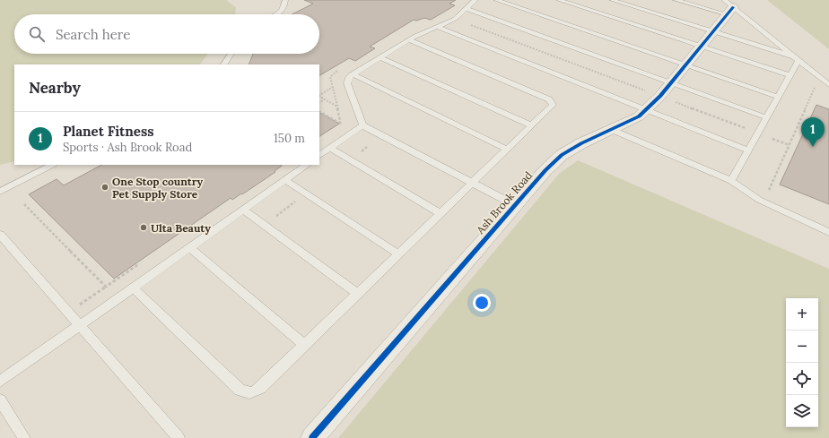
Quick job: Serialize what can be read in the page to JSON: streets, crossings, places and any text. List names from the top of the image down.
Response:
{
  "streets": {
    "street": ["Ash Brook Road"]
  },
  "places": ["One Stop country Pet Supply Store", "Ulta Beauty"],
  "page": {
    "search": "Search here",
    "heading": "Nearby",
    "list": [
      {
        "mark": "1",
        "name": "Planet Fitness",
        "note": "Sports · Ash Brook Road",
        "value": "150 m"
      }
    ],
    "pins": "1",
    "map_buttons": ["+", "−"]
  }
}
